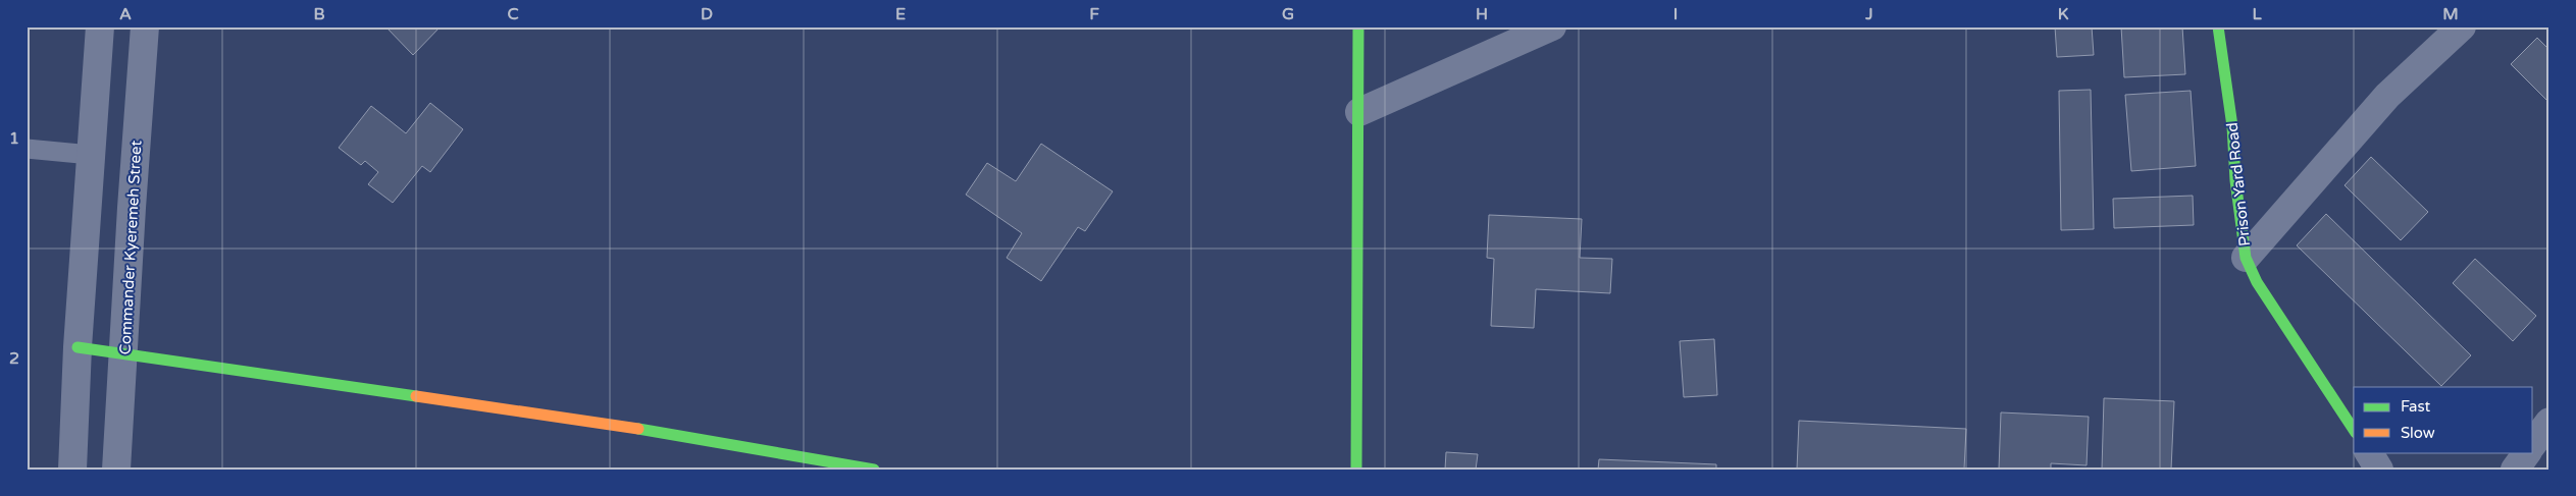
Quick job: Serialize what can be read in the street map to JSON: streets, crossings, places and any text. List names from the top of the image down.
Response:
{
  "streets": {
    "street": ["Prison Yard Road", "Commander Kyeremeh Street"]
  },
  "legend": ["Fast", "Slow"],
  "grid": {
    "columns": [
      "A",
      "B",
      "C",
      "D",
      "E",
      "F",
      "G",
      "H",
      "I",
      "J",
      "K",
      "L",
      "M"
    ],
    "rows": ["1", "2"]
  }
}
